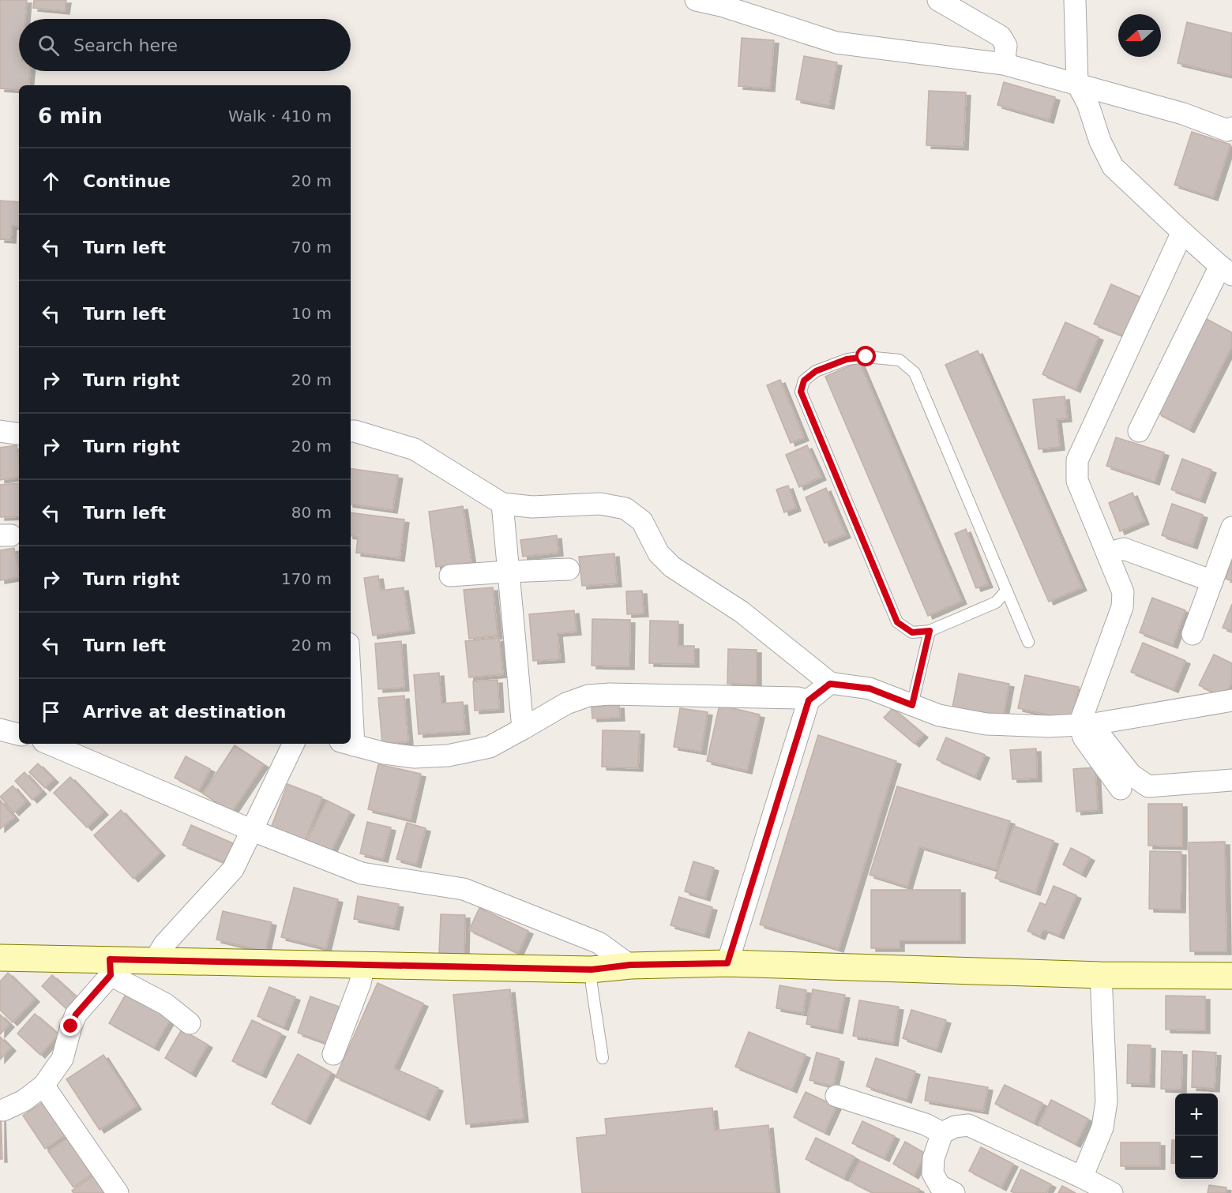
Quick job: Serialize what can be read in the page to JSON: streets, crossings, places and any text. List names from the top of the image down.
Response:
{
  "north": "left",
  "page": {
    "search": "Search here",
    "heading": ["6 min", "Walk · 410 m"],
    "list": [
      ["Continue", "20 m"],
      ["Turn left", "70 m"],
      ["Turn left", "10 m"],
      ["Turn right", "20 m"],
      ["Turn right", "20 m"],
      ["Turn left", "80 m"],
      ["Turn right", "170 m"],
      ["Turn left", "20 m"],
      "Arrive at destination"
    ],
    "map_buttons": ["+", "−"]
  }
}
